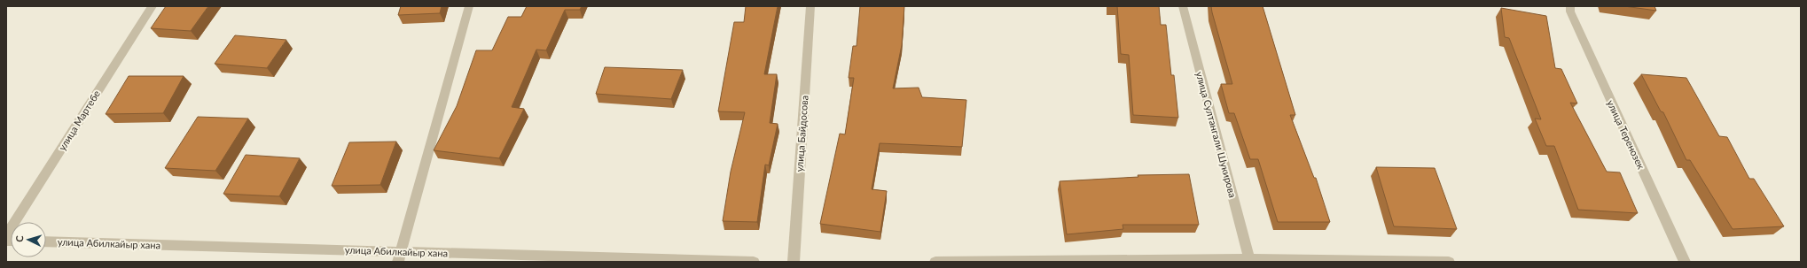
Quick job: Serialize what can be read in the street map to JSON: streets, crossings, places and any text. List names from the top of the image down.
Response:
{
  "streets": {
    "street": [
      "улица Мартебе",
      "улица Байдосова",
      "улица Султангали Шукирова",
      "улица Теренозек",
      "улица Абилкайыр хана"
    ]
  },
  "north": "left"
}
